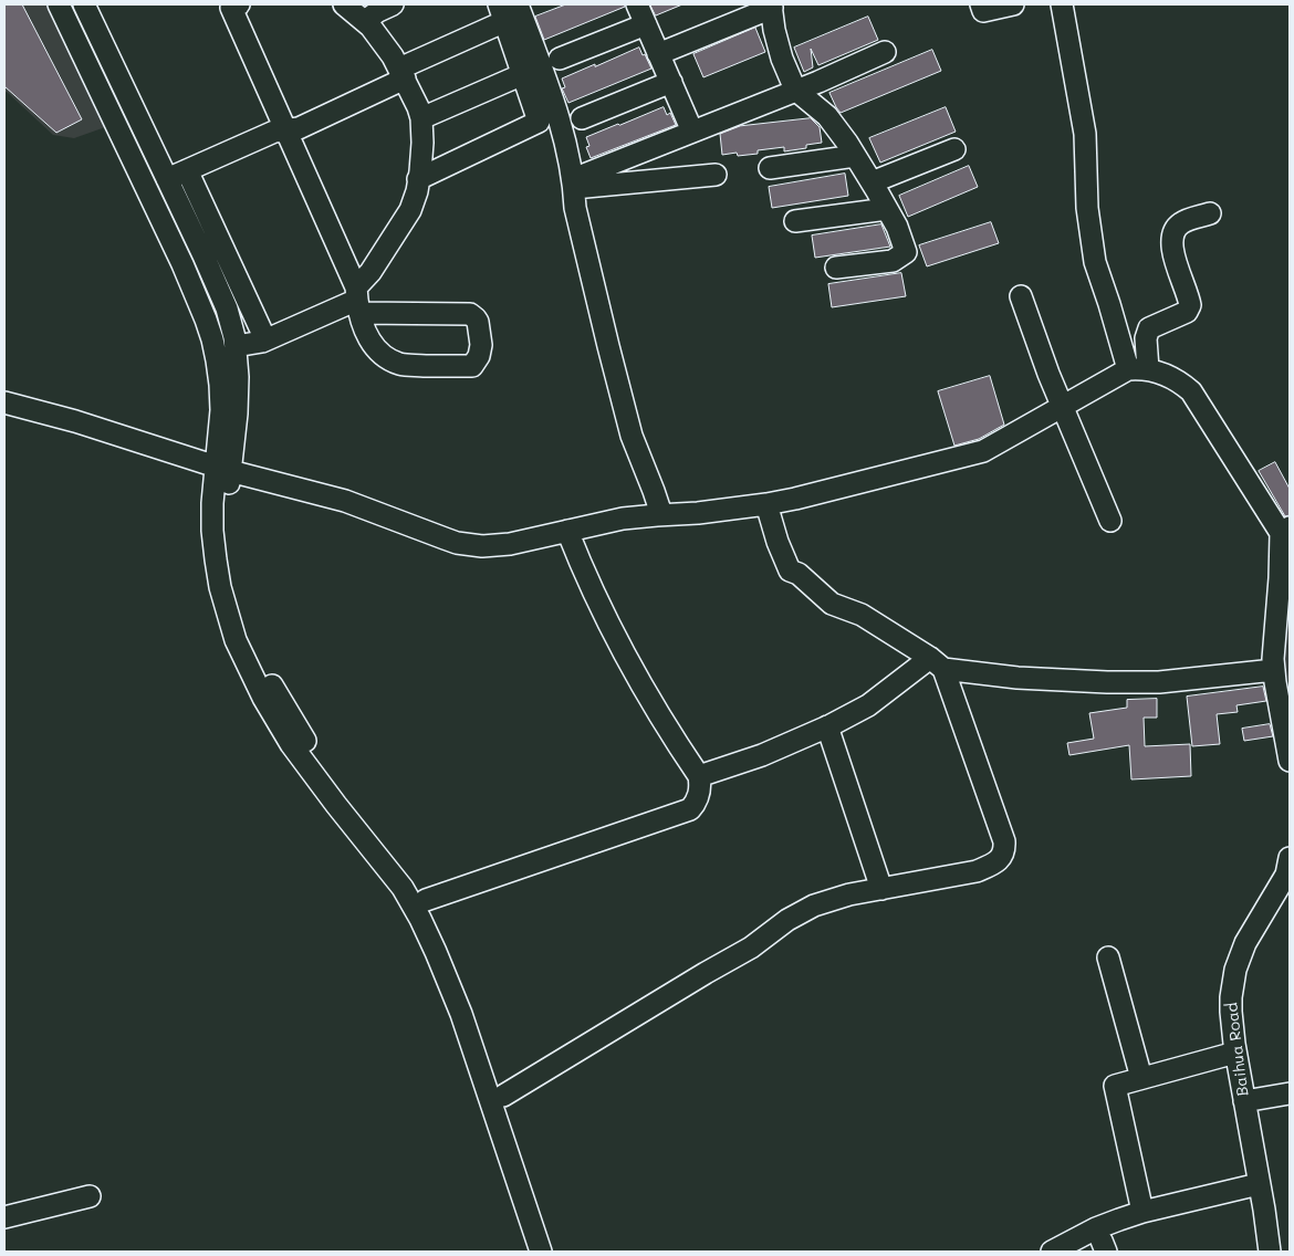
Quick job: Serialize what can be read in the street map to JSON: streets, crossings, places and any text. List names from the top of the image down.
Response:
{
  "streets": {
    "street": ["Baihua Road"]
  }
}
